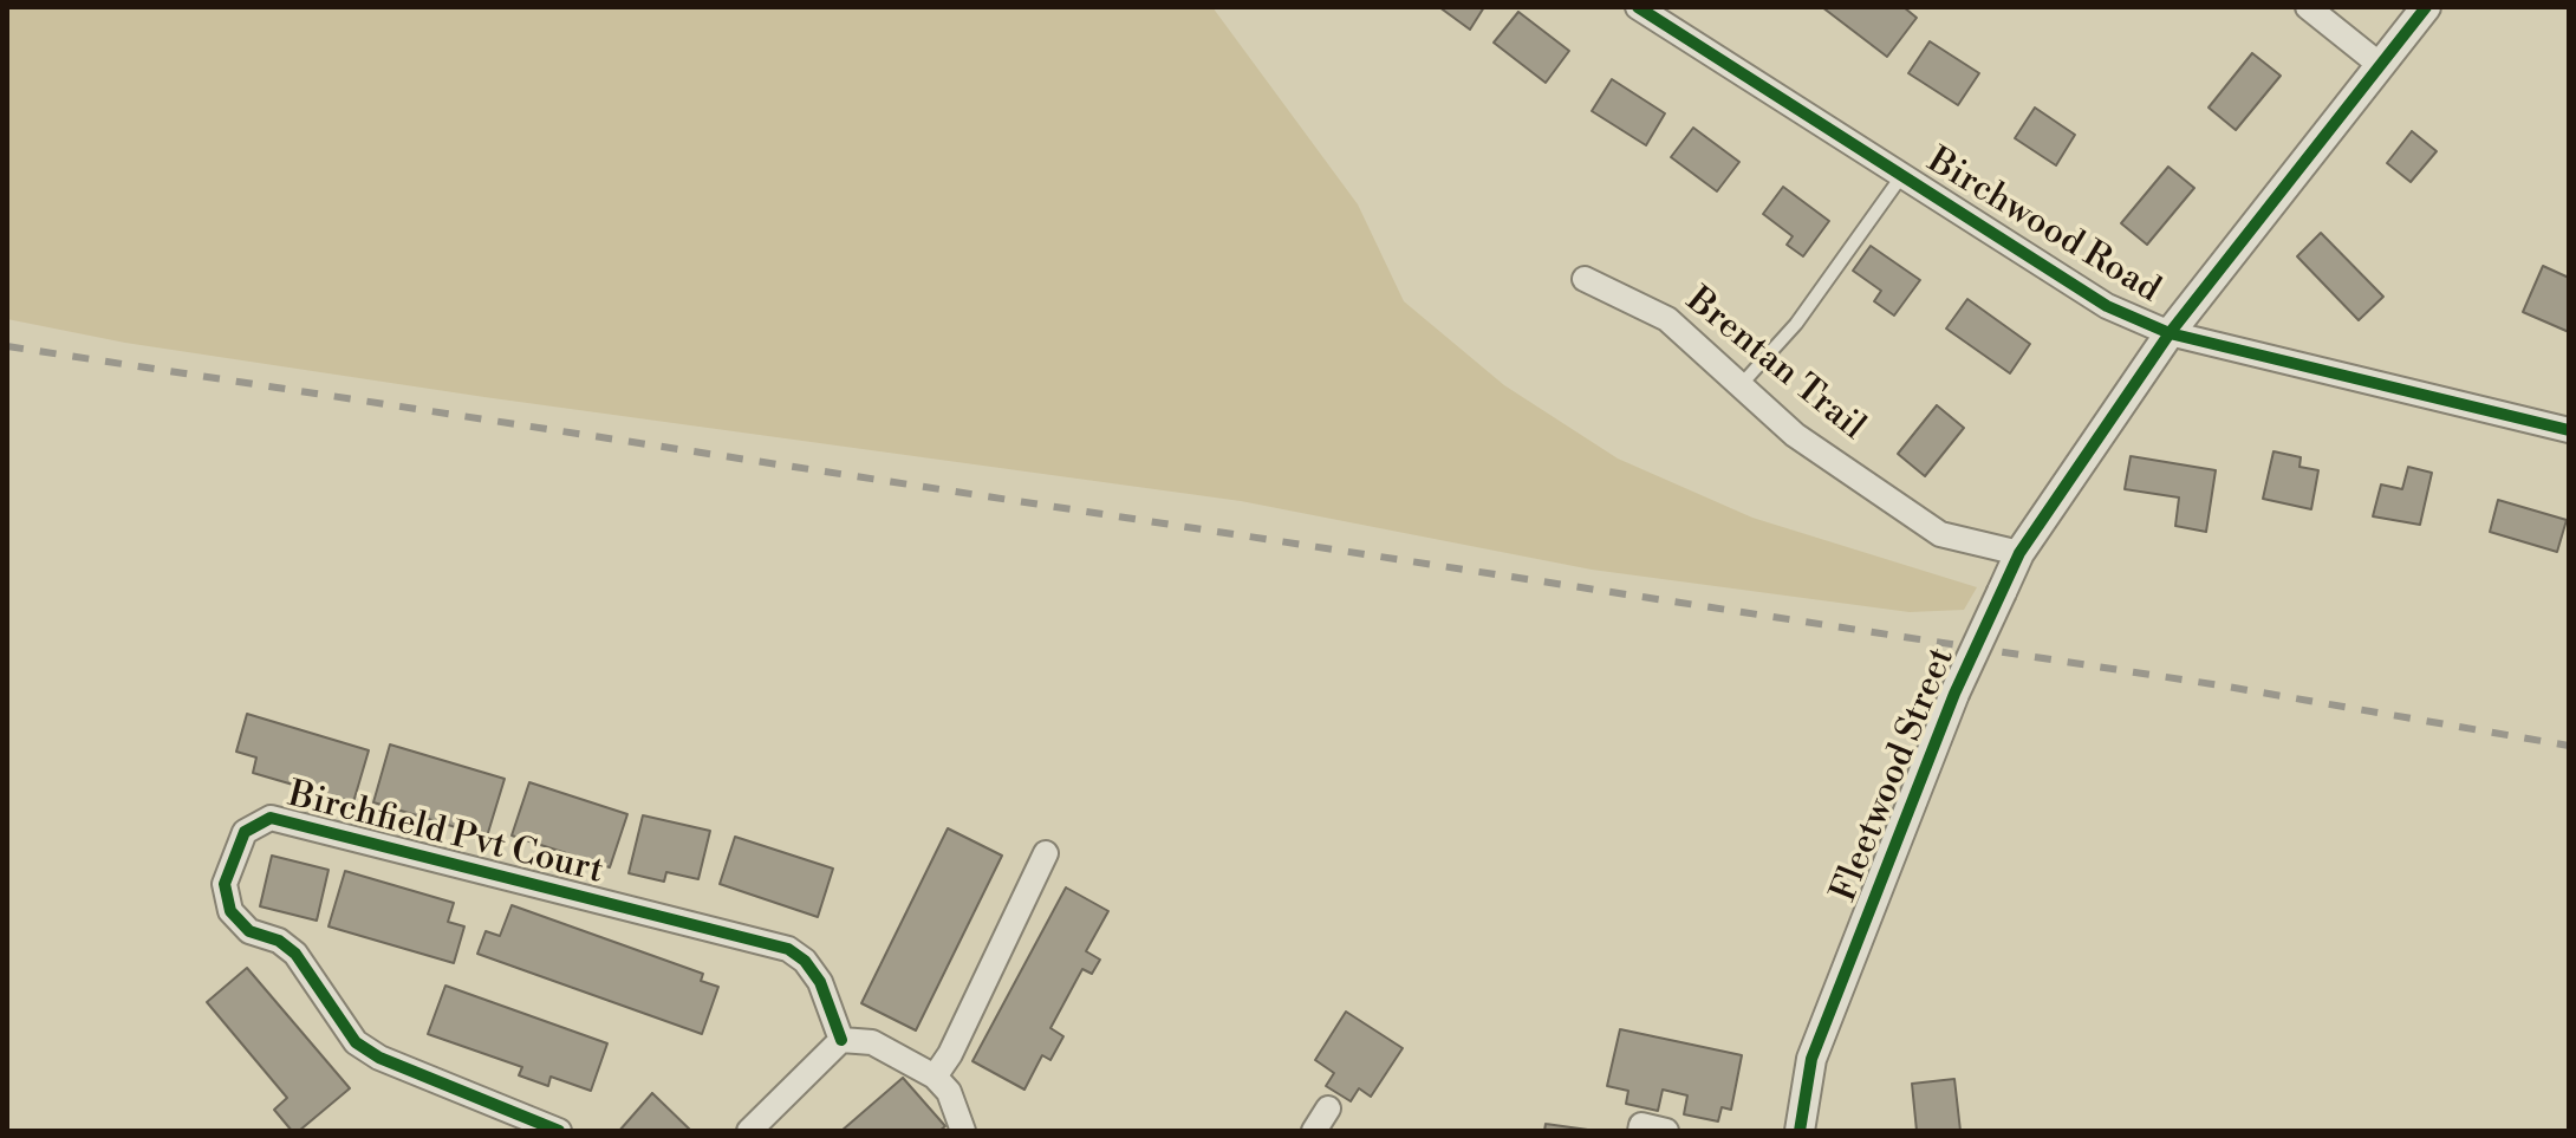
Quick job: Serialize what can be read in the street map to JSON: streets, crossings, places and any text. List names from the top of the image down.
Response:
{
  "streets": {
    "street": [
      "Birchwood Road",
      "Brentan Trail",
      "Fleetwood Street",
      "Birchfield Pvt Court"
    ]
  },
  "crossings": [
    ["Birchwood Road", "Fleetwood Street"],
    ["Brentan Trail", "Fleetwood Street"]
  ]
}
